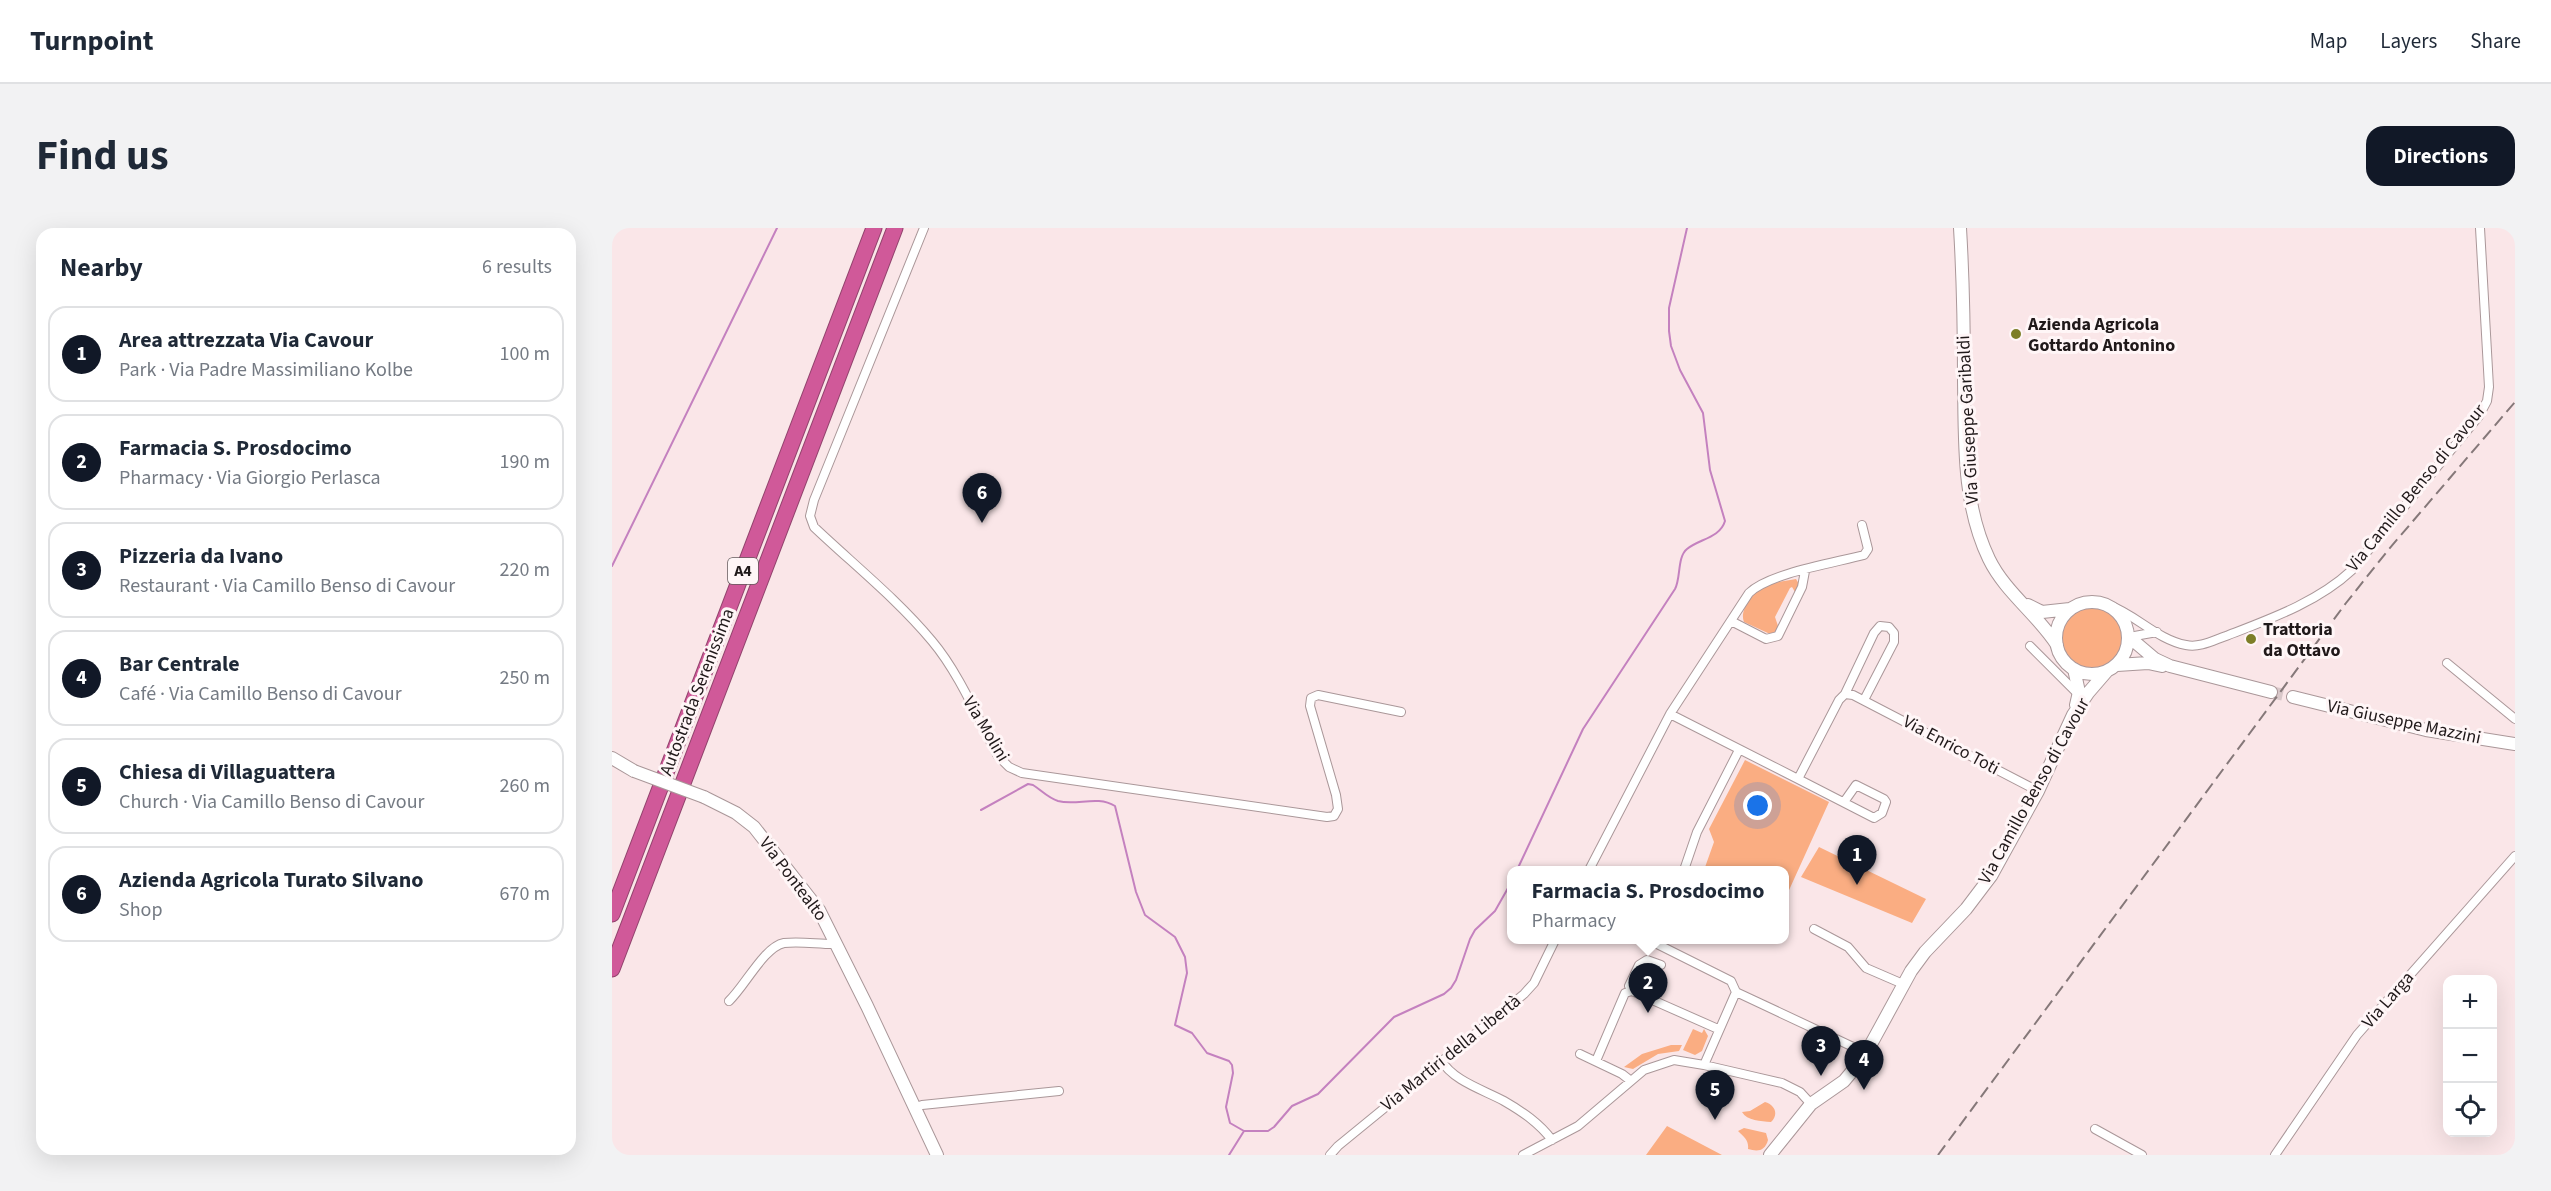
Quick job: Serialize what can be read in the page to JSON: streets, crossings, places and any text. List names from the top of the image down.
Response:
{
  "streets": {
    "highway": ["A4", "Autostrada Serenissima"],
    "street": [
      "Via Giuseppe Garibaldi",
      "Via Camillo Benso di Cavour",
      "Via Giuseppe Mazzini",
      "Via Molini",
      "Via Enrico Toti",
      "Via Pontealto",
      "Via Larga",
      "Via Martiri della Libertà"
    ]
  },
  "crossings": [
    ["Via Giuseppe Garibaldi", "Via Camillo Benso di Cavour"],
    ["Via Camillo Benso di Cavour", "Via Enrico Toti"]
  ],
  "places": ["Azienda Agricola Gottardo Antonino", "Trattoria da Ottavo"],
  "page": {
    "header": "Turnpoint",
    "nav": ["Map", "Layers", "Share"],
    "title": "Find us",
    "buttons": "Directions",
    "heading": ["Nearby", "6 results"],
    "list": [
      {
        "mark": "1",
        "name": "Area attrezzata Via Cavour",
        "note": "Park · Via Padre Massimiliano Kolbe",
        "value": "100 m"
      },
      {
        "mark": "2",
        "name": "Farmacia S. Prosdocimo",
        "note": "Pharmacy · Via Giorgio Perlasca",
        "value": "190 m"
      },
      {
        "mark": "3",
        "name": "Pizzeria da Ivano",
        "note": "Restaurant · Via Camillo Benso di Cavour",
        "value": "220 m"
      },
      {
        "mark": "4",
        "name": "Bar Centrale",
        "note": "Café · Via Camillo Benso di Cavour",
        "value": "250 m"
      },
      {
        "mark": "5",
        "name": "Chiesa di Villaguattera",
        "note": "Church · Via Camillo Benso di Cavour",
        "value": "260 m"
      },
      {
        "mark": "6",
        "name": "Azienda Agricola Turato Silvano",
        "note": "Shop",
        "value": "670 m"
      }
    ],
    "pins": [
      "6",
      "1",
      "2",
      "3",
      "4",
      "5"
    ],
    "popup": ["Farmacia S. Prosdocimo", "Pharmacy"],
    "map_buttons": ["+", "−"]
  }
}
